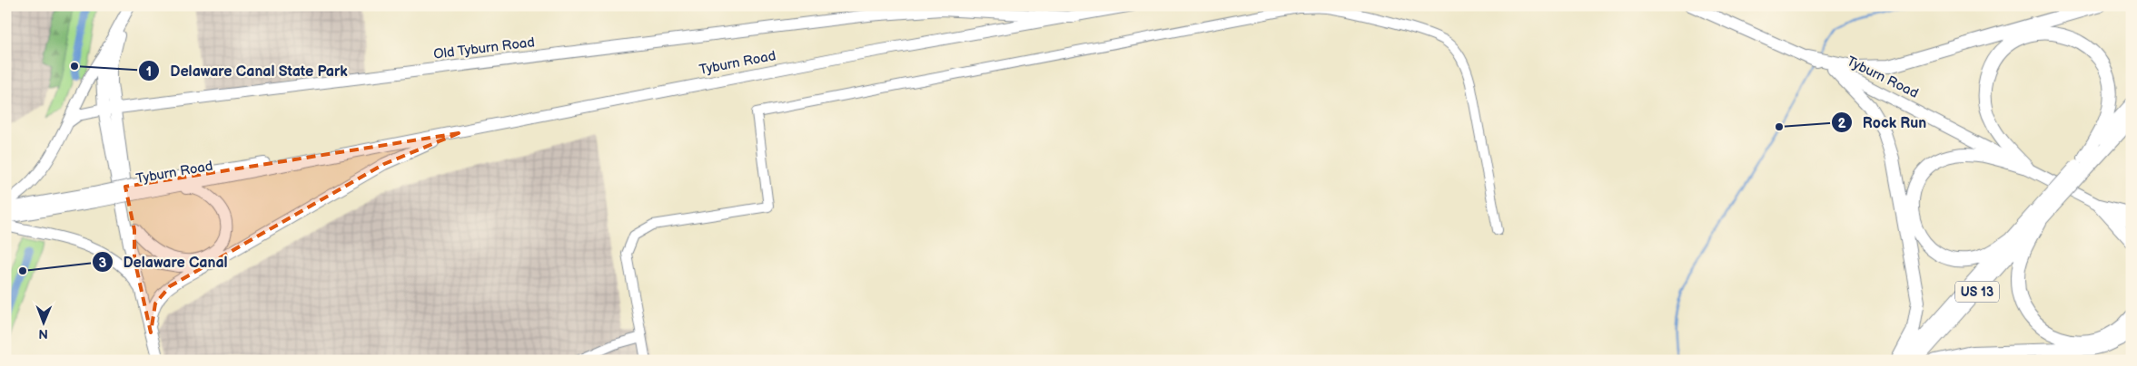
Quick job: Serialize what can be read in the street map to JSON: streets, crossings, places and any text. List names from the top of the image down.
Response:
{
  "streets": {
    "highway": ["US 13"],
    "main road": ["Old Tyburn Road", "Tyburn Road"]
  },
  "crossings": [
    ["Old Tyburn Road", "Tyburn Road"],
    ["Tyburn Road", "US 13"]
  ],
  "places": ["Delaware Canal State Park", "Rock Run", "Delaware Canal"],
  "north": "bottom"
}
